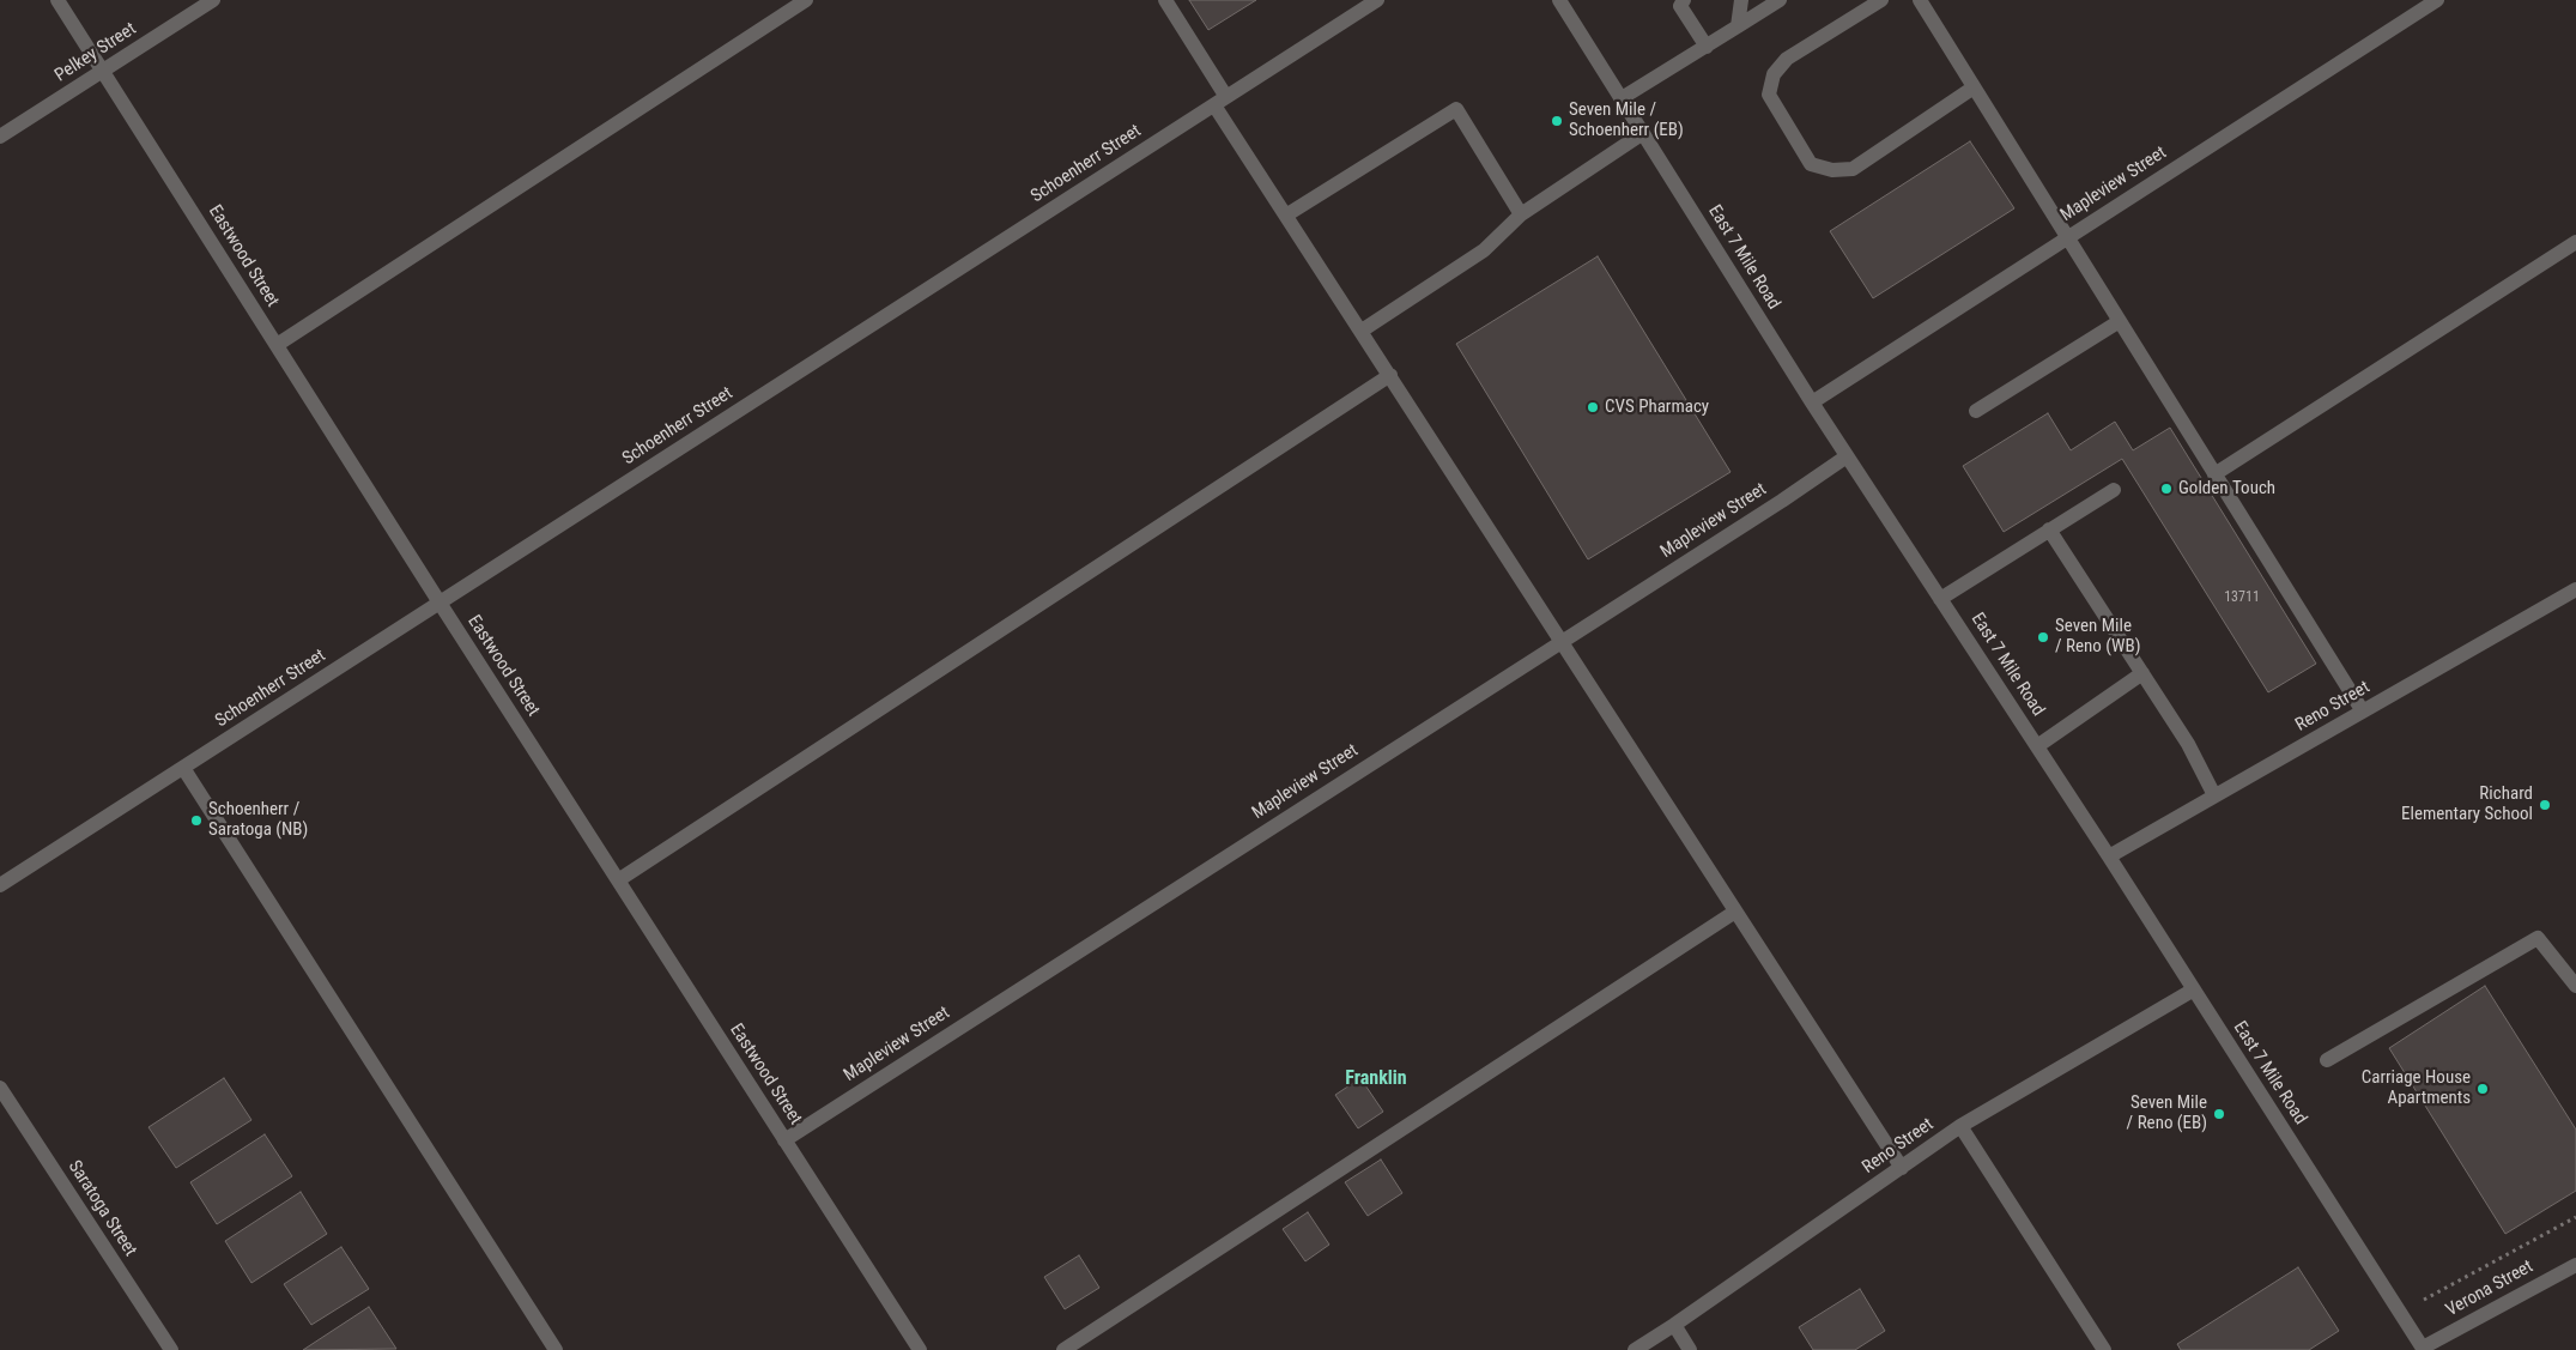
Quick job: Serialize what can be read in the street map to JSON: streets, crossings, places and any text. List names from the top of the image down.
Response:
{
  "streets": {
    "street": [
      "Pelkey Street",
      "Schoenherr Street",
      "Mapleview Street",
      "Eastwood Street",
      "East 7 Mile Road",
      "Reno Street",
      "Saratoga Street",
      "Verona Street"
    ]
  },
  "crossings": [
    ["Pelkey Street", "Eastwood Street"],
    ["Schoenherr Street", "Eastwood Street"],
    ["Mapleview Street", "Eastwood Street"],
    ["Mapleview Street", "East 7 Mile Road"],
    ["East 7 Mile Road", "Reno Street"],
    ["East 7 Mile Road", "Verona Street"]
  ],
  "districts": ["Franklin"],
  "places": [
    "Seven Mile / Schoenherr (EB)",
    "CVS Pharmacy",
    "Golden Touch",
    "Seven Mile / Reno (WB)",
    "Richard Elementary School",
    "Schoenherr / Saratoga (NB)",
    "Carriage House Apartments",
    "Seven Mile / Reno (EB)"
  ],
  "house_numbers": ["13711"]
}
